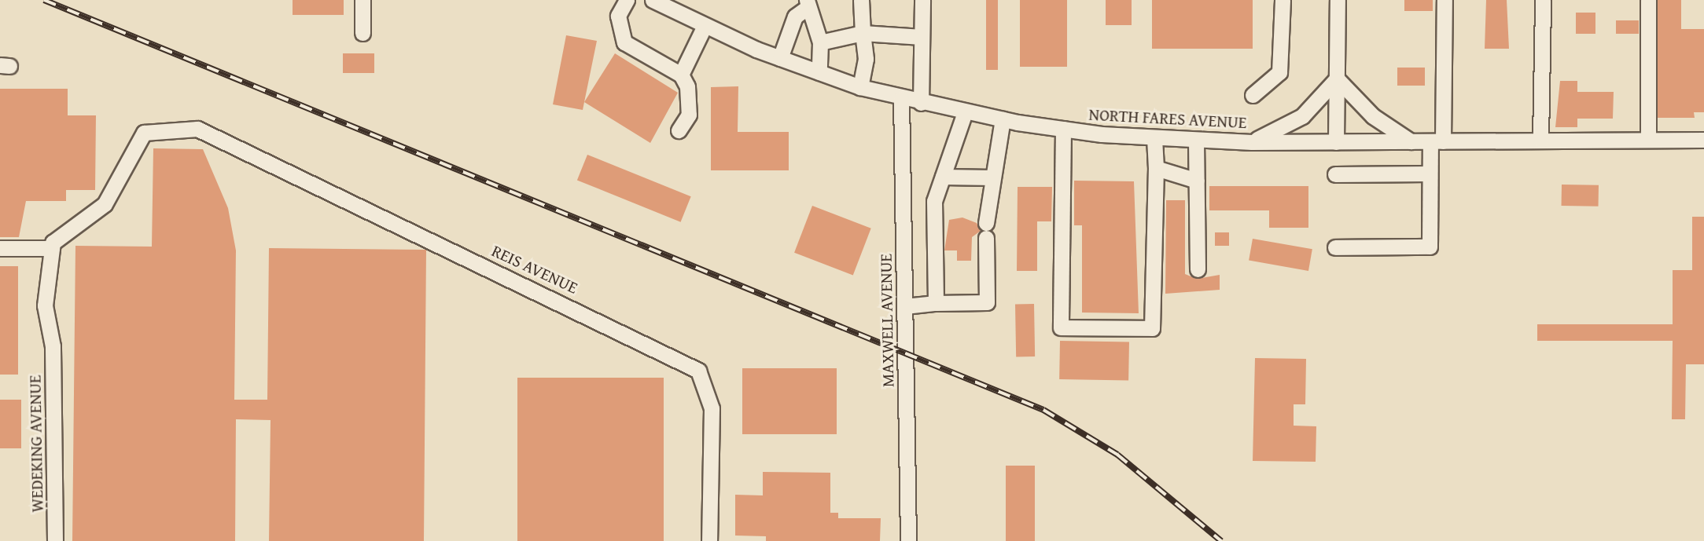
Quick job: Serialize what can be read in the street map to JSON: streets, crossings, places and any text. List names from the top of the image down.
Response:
{
  "streets": {
    "street": [
      "NORTH FARES AVENUE",
      "REIS AVENUE",
      "MAXWELL AVENUE",
      "WEDEKING AVENUE"
    ]
  },
  "crossings": [
    ["NORTH FARES AVENUE", "MAXWELL AVENUE"],
    ["REIS AVENUE", "WEDEKING AVENUE"]
  ]
}
